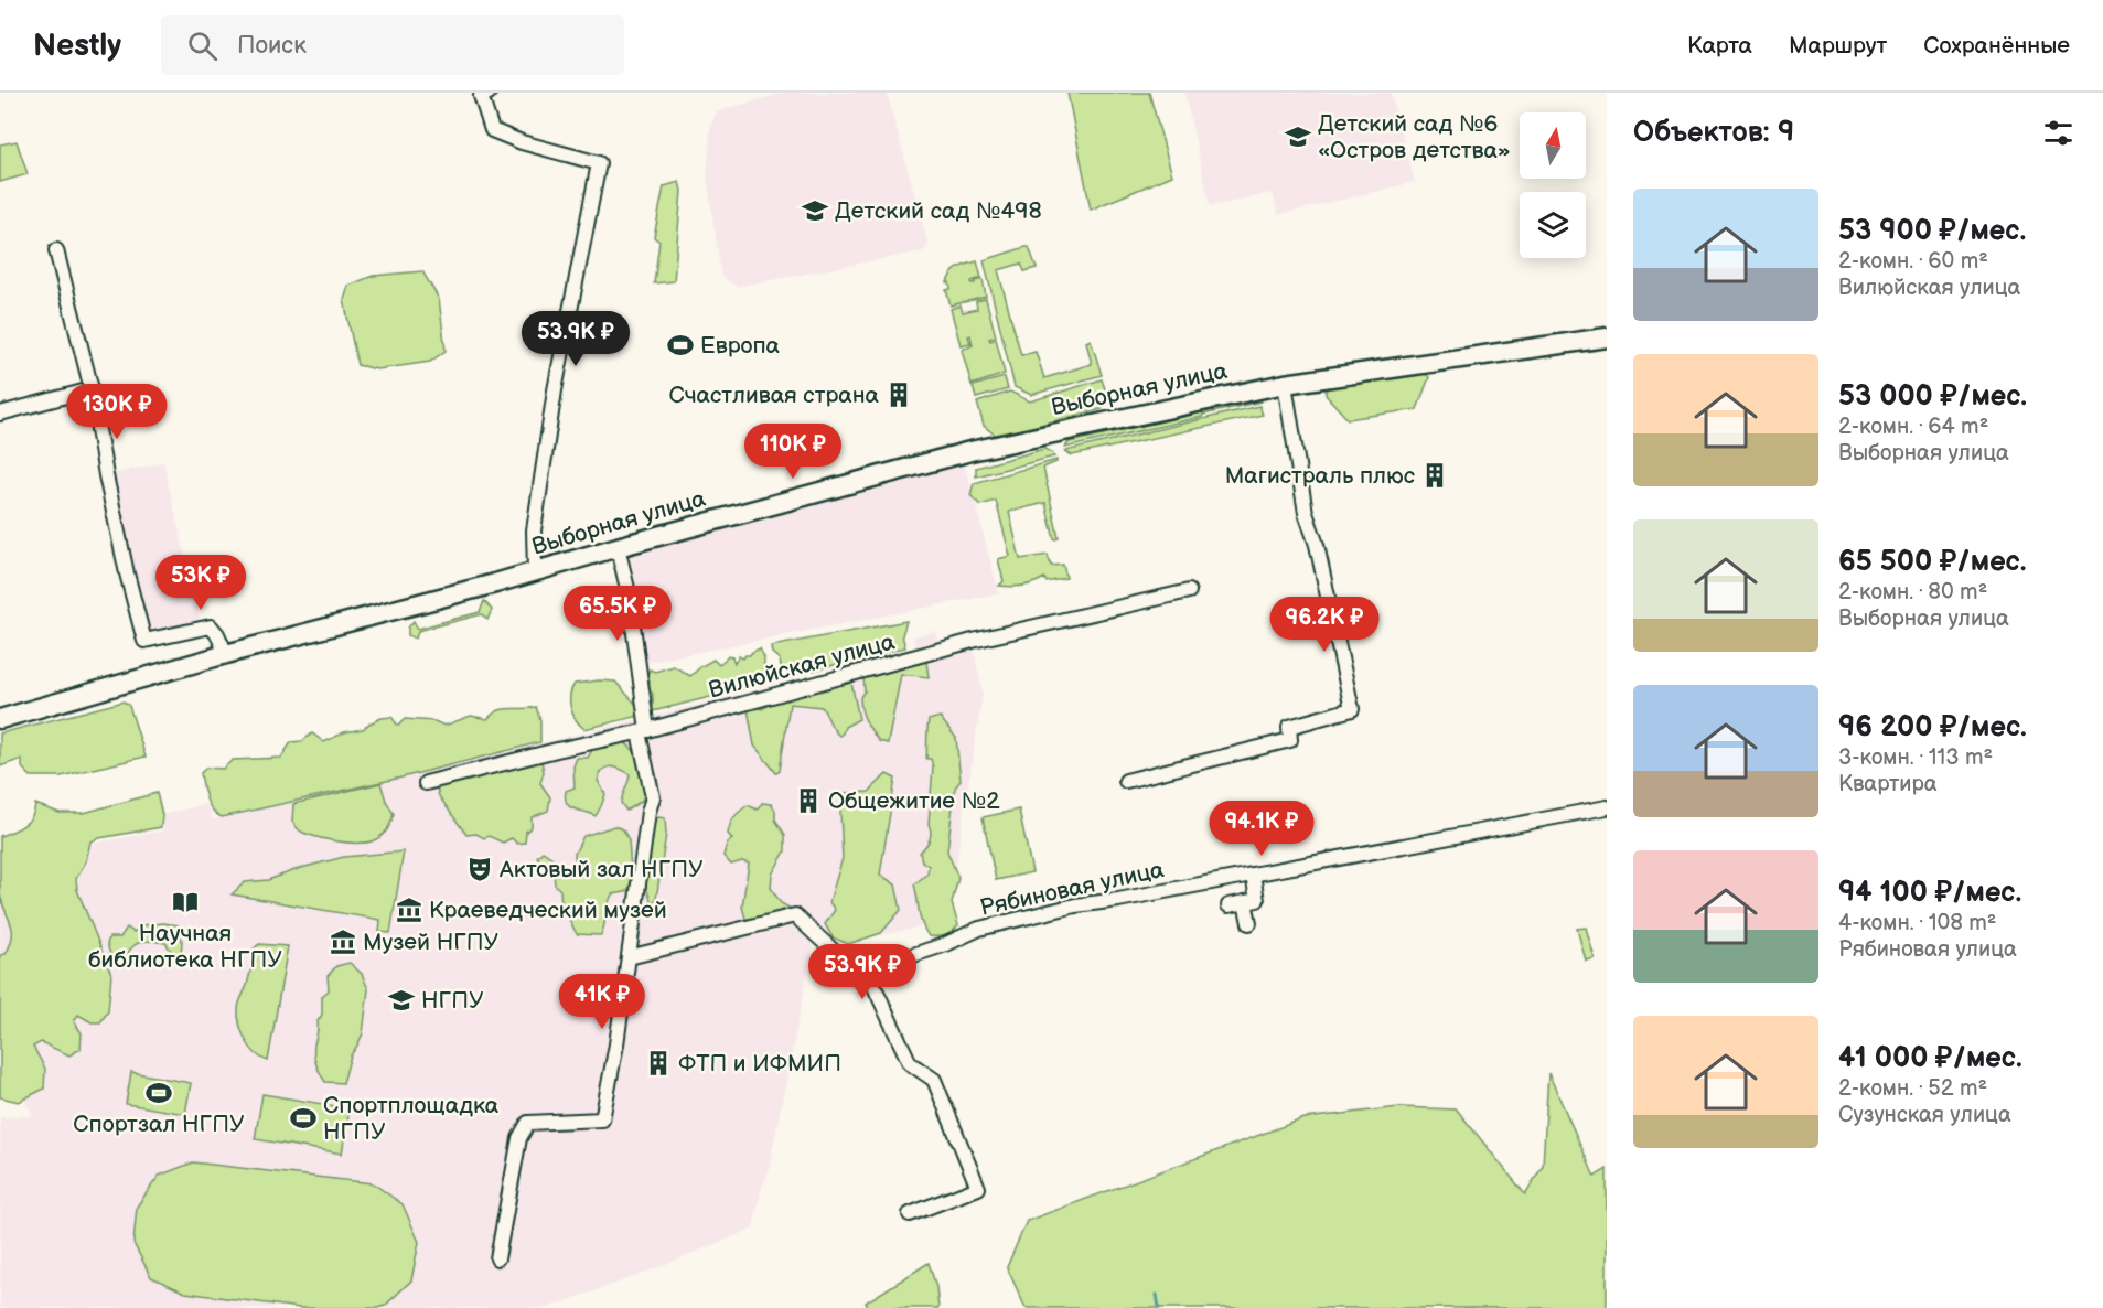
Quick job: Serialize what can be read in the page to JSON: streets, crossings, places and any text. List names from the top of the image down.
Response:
{
  "streets": {
    "main road": ["Выборная улица"],
    "street": ["Вилюйская улица", "Рябиновая улица"]
  },
  "places": {
    "school or university": ["Детский сад №6 «Остров детства»", "Детский сад №498", "НГПУ"],
    "sports": ["Европа", "Спортзал НГПУ", "Спортплощадка НГПУ"],
    "building": [
      "Счастливая страна",
      "Магистраль плюс",
      "Общежитие №2",
      "ФТП и ИФМИП"
    ],
    "theatre": ["Актовый зал НГПУ"],
    "library": ["Научная библиотека НГПУ"],
    "museum": ["Краеведческий музей", "Музей НГПУ"]
  },
  "north": "top",
  "page": {
    "header": "Nestly",
    "search": "Поиск",
    "nav": ["Карта", "Маршрут", "Сохранённые"],
    "heading": "Объектов: 9",
    "list": [
      {
        "name": "53 900 ₽/мес.",
        "note": "2-комн. · 60 m² · Вилюйская улица"
      },
      {
        "name": "53 000 ₽/мес.",
        "note": "2-комн. · 64 m² · Выборная улица"
      },
      {
        "name": "65 500 ₽/мес.",
        "note": "2-комн. · 80 m² · Выборная улица"
      },
      {
        "name": "96 200 ₽/мес.",
        "note": "3-комн. · 113 m² · Квартира"
      },
      {
        "name": "94 100 ₽/мес.",
        "note": "4-комн. · 108 m² · Рябиновая улица"
      },
      {
        "name": "41 000 ₽/мес.",
        "note": "2-комн. · 52 m² · Сузунская улица"
      }
    ],
    "price": [
      "53.9K ₽",
      "130K ₽",
      "110K ₽",
      "53K ₽",
      "65.5K ₽",
      "96.2K ₽",
      "94.1K ₽",
      "53.9K ₽",
      "41K ₽"
    ]
  }
}
